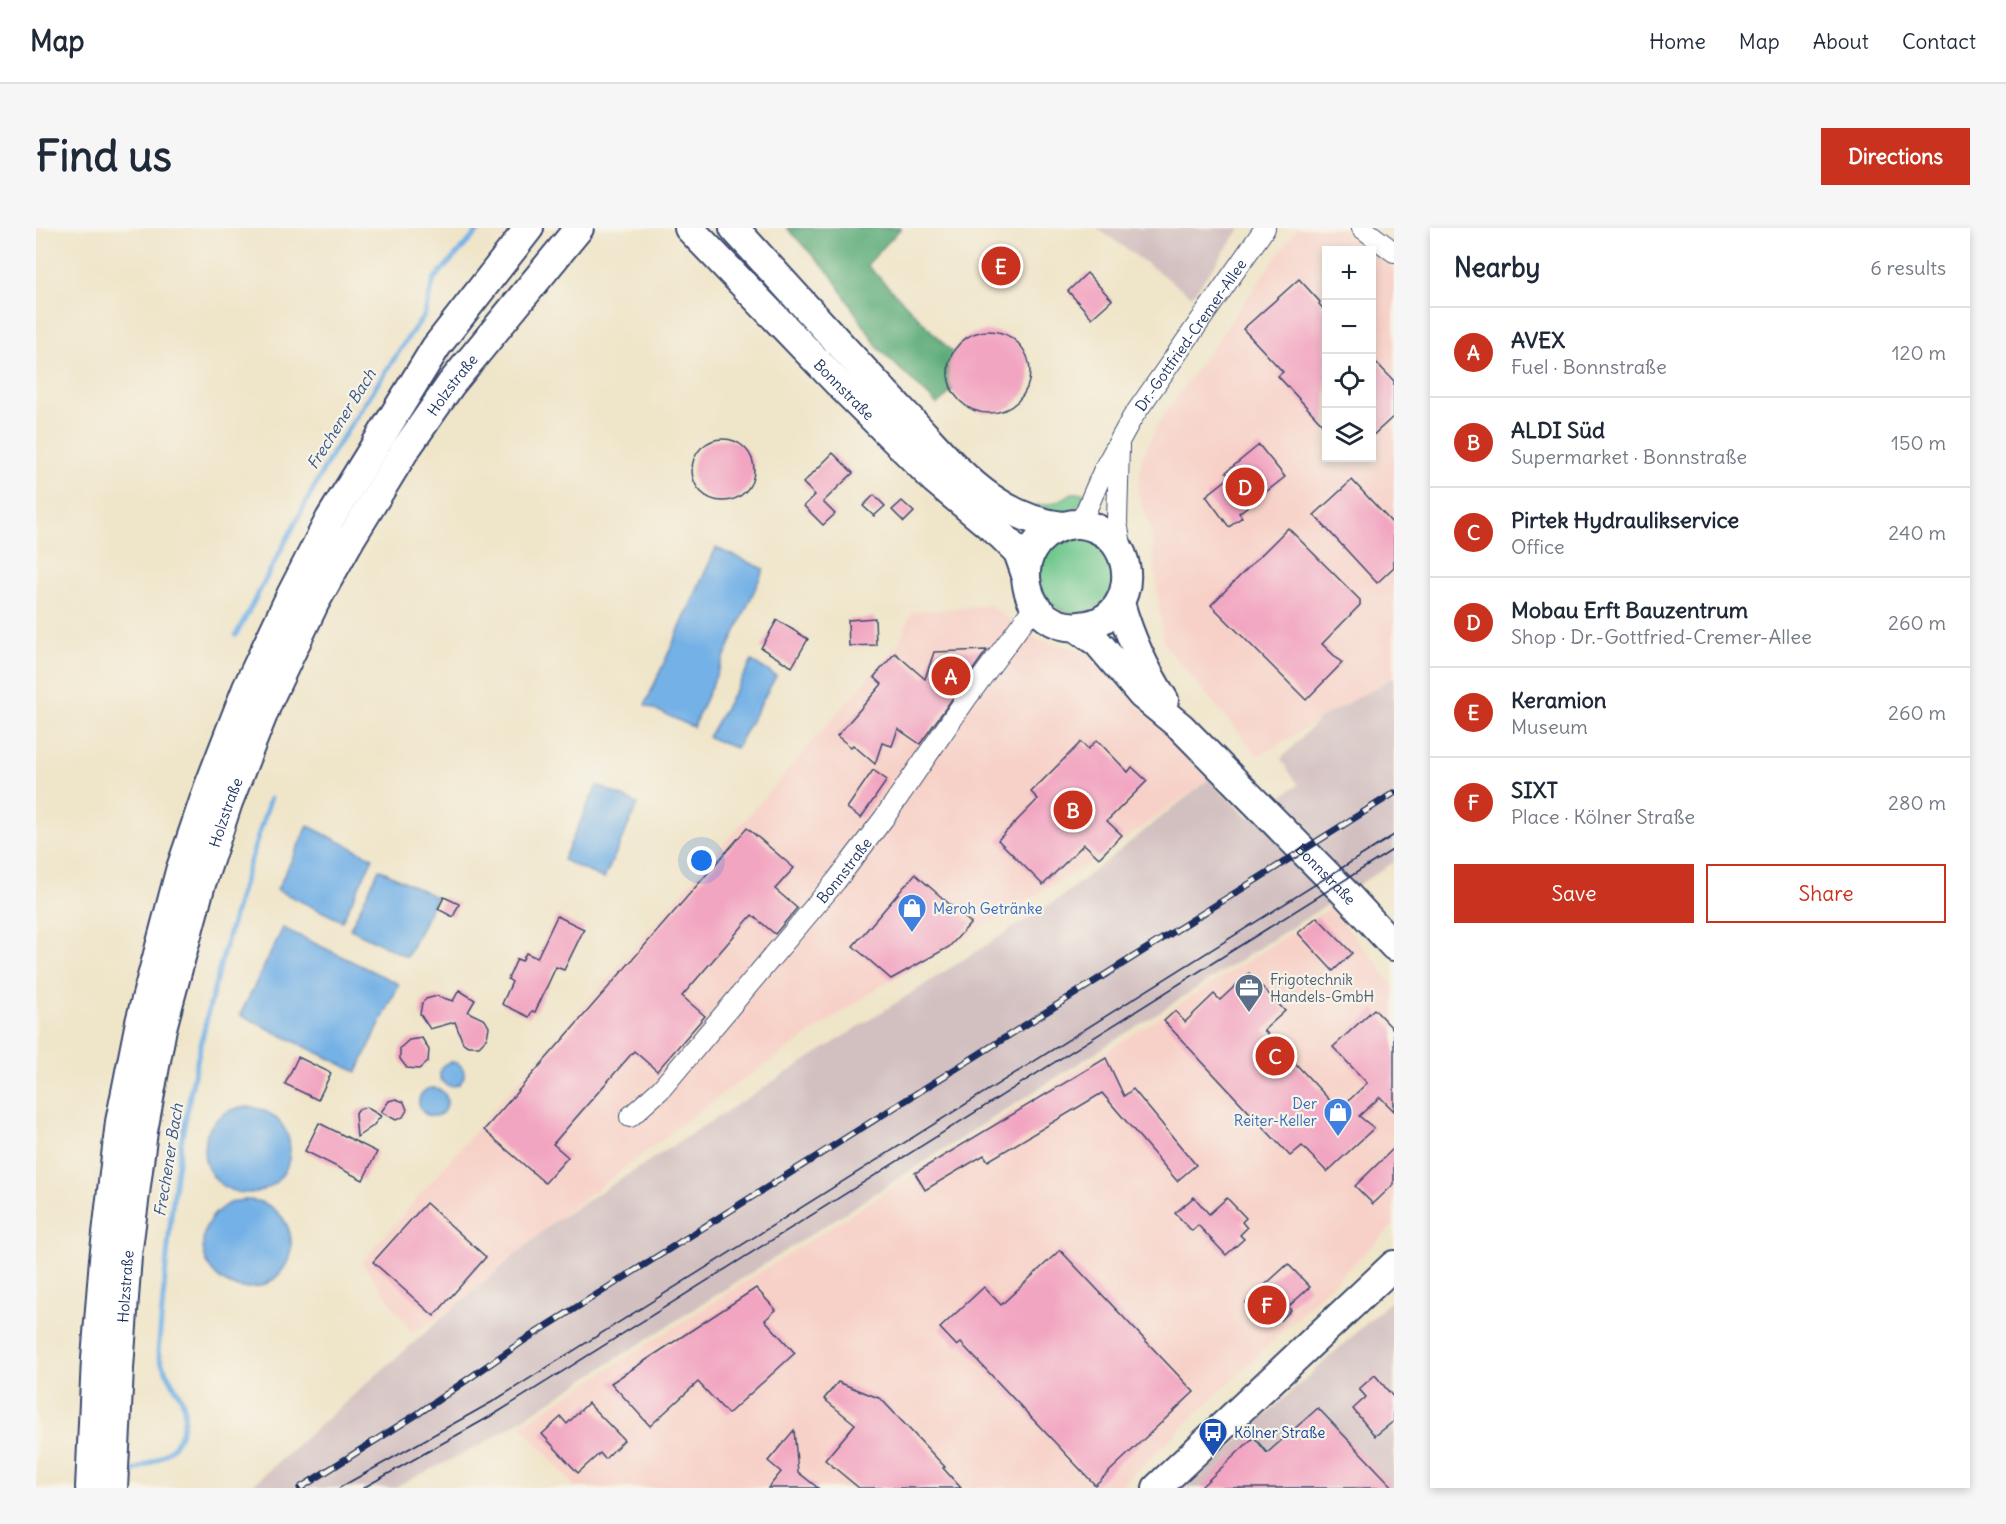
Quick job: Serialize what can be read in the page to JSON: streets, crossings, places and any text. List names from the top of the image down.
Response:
{
  "streets": {
    "main road": ["Holzstraße", "Bonnstraße"],
    "street": ["Dr.-Gottfried-Cremer-Allee"]
  },
  "crossings": [
    ["Dr.-Gottfried-Cremer-Allee", "Bonnstraße"]
  ],
  "water": ["Frechener Bach"],
  "places": {
    "shop": ["Meroh Getränke", "Der Reiter-Keller"],
    "office": ["Frigotechnik Handels-GmbH"],
    "bus stop": ["Kölner Straße"]
  },
  "page": {
    "header": "Map",
    "nav": [
      "Home",
      "Map",
      "About",
      "Contact"
    ],
    "buttons": [
      "Directions",
      ["Save", "Share"]
    ],
    "title": "Find us",
    "heading": ["Nearby", "6 results"],
    "pins": [
      "E",
      "D",
      "A",
      "B",
      "C",
      "F"
    ],
    "map_buttons": ["+", "−"],
    "list": [
      {
        "mark": "A",
        "name": "AVEX",
        "note": "Fuel · Bonnstraße",
        "value": "120 m"
      },
      {
        "mark": "B",
        "name": "ALDI Süd",
        "note": "Supermarket · Bonnstraße",
        "value": "150 m"
      },
      {
        "mark": "C",
        "name": "Pirtek Hydraulikservice",
        "note": "Office",
        "value": "240 m"
      },
      {
        "mark": "D",
        "name": "Mobau Erft Bauzentrum",
        "note": "Shop · Dr.-Gottfried-Cremer-Allee",
        "value": "260 m"
      },
      {
        "mark": "E",
        "name": "Keramion",
        "note": "Museum",
        "value": "260 m"
      },
      {
        "mark": "F",
        "name": "SIXT",
        "note": "Place · Kölner Straße",
        "value": "280 m"
      }
    ]
  }
}
